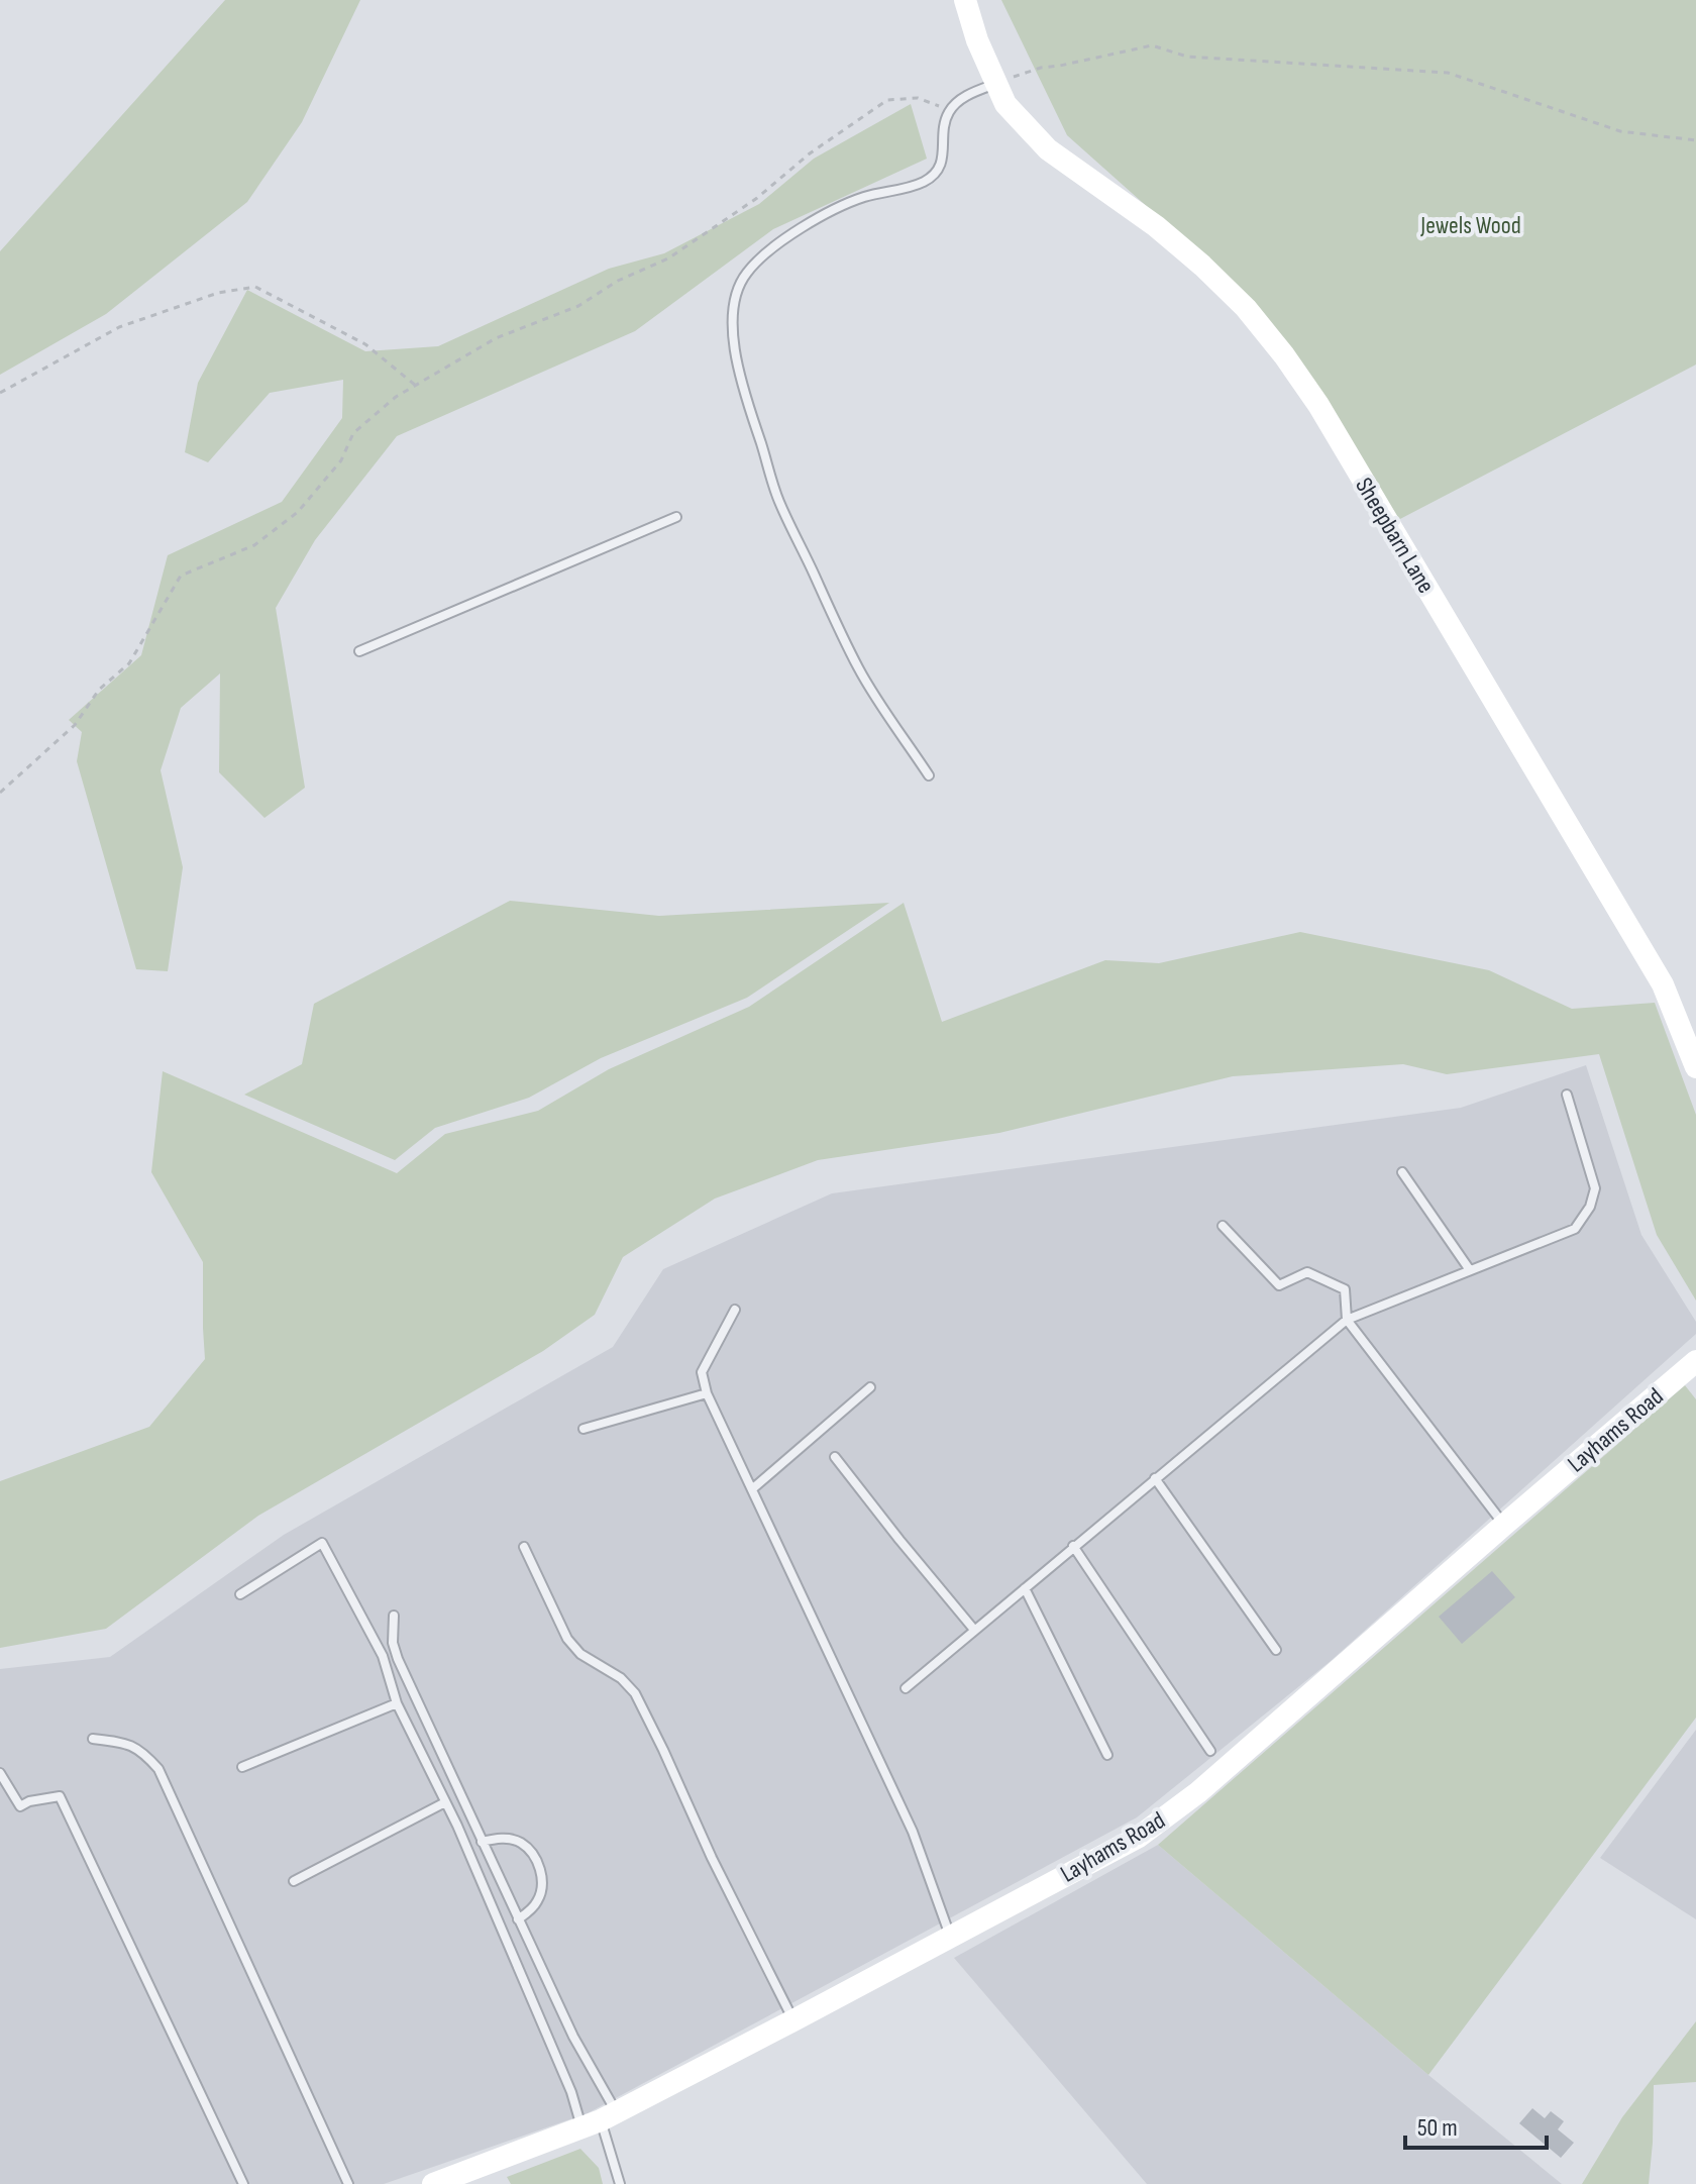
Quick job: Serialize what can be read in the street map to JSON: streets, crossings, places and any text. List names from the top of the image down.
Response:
{
  "streets": {
    "street": ["Sheepbarn Lane", "Layhams Road"]
  },
  "parks": ["Jewels Wood"],
  "scale_bar": "50 m"
}
